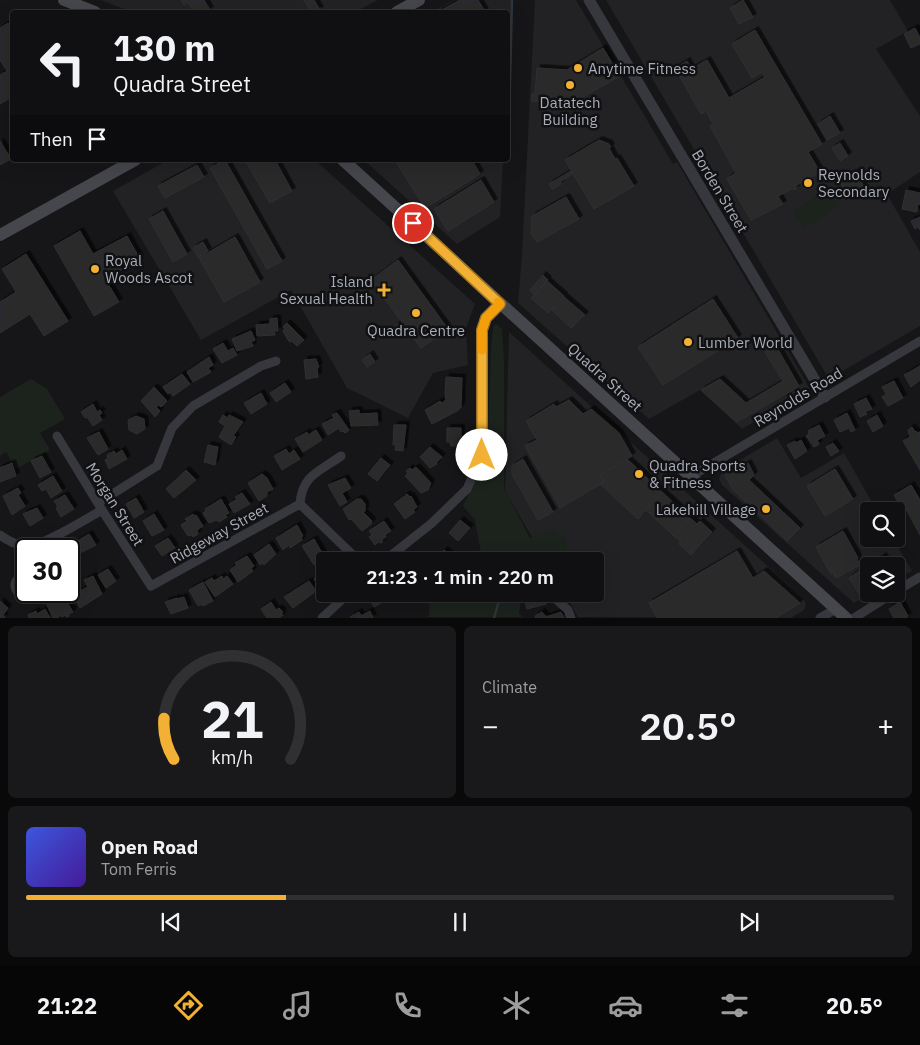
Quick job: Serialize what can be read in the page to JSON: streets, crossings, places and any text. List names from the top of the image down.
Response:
{
  "streets": {
    "main road": ["Quadra Street"],
    "street": [
      "Borden Street",
      "Reynolds Road",
      "Morgan Street",
      "Ridgeway Street"
    ]
  },
  "crossings": [
    ["Borden Street", "Reynolds Road"],
    ["Quadra Street", "Reynolds Road"],
    ["Morgan Street", "Ridgeway Street"]
  ],
  "places": {
    "other": [
      "Anytime Fitness",
      "Datatech Building",
      "Reynolds Secondary",
      "Royal Woods Ascot",
      "Quadra Centre",
      "Lumber World",
      "Quadra Sports & Fitness",
      "Lakehill Village"
    ],
    "health": ["Island Sexual Health"]
  },
  "page": {
    "turn": ["130 m", "Quadra Street"],
    "then": "Then",
    "limit": "30",
    "trip": "21:23 · 1 min · 220 m",
    "tile": "Climate",
    "heat": ["−", "20.5°", "+"],
    "song": ["Open Road", "Tom Ferris"],
    "tabs": ["21:22", "20.5°"],
    "gauge": ["21", "km/h"]
  }
}
